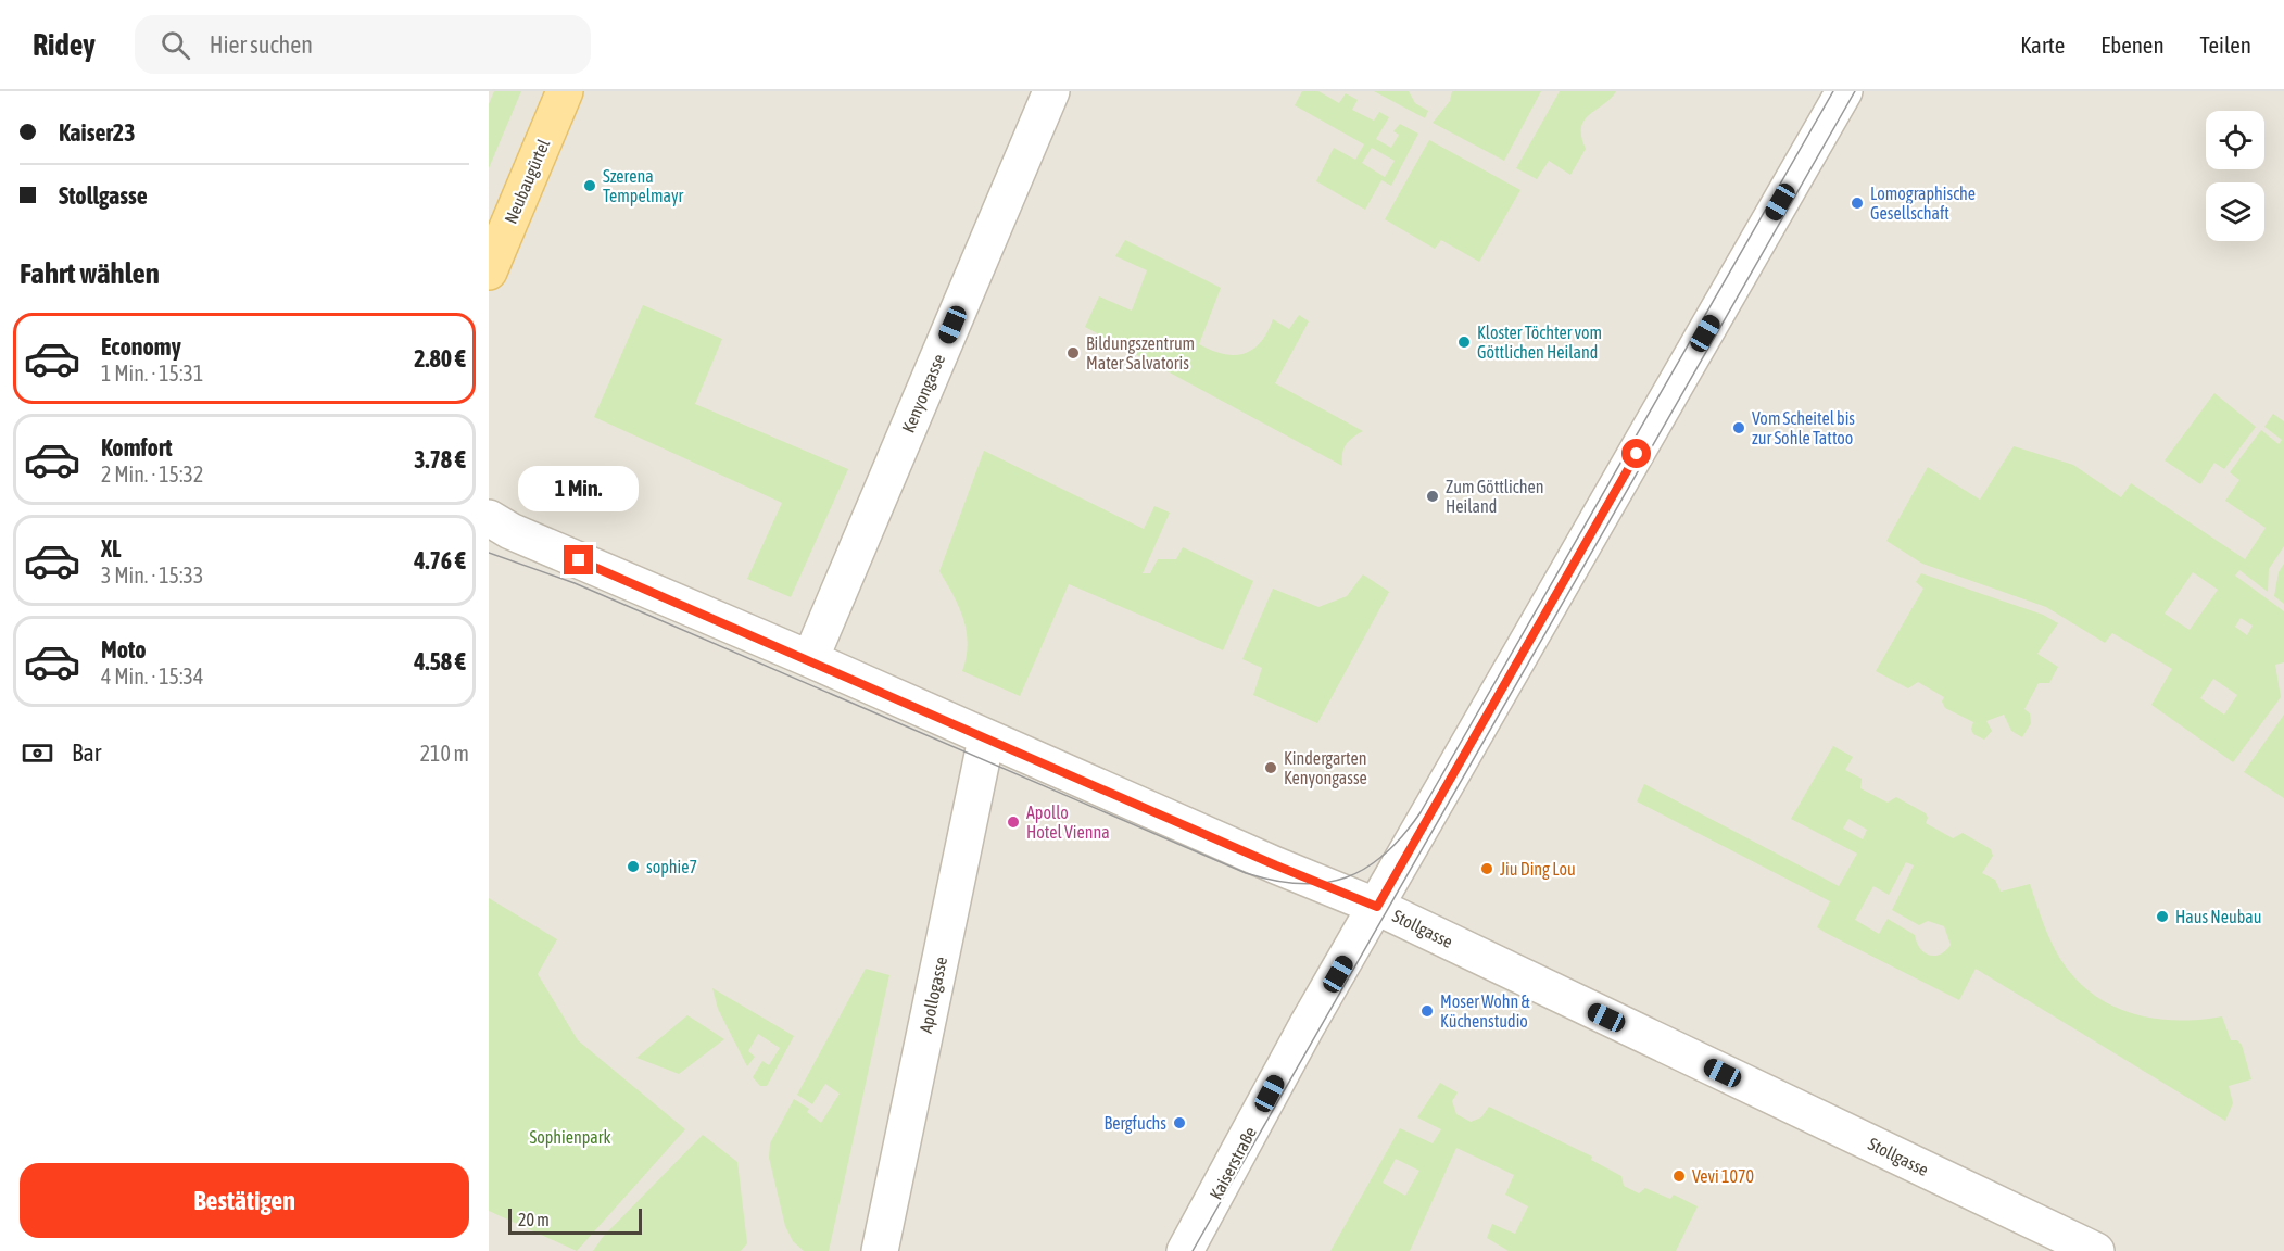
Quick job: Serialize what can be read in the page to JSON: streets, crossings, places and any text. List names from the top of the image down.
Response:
{
  "streets": {
    "main road": ["Neubaugürtel"],
    "street": [
      "Kenyongasse",
      "Stollgasse",
      "Apollogasse",
      "Kaiserstraße"
    ]
  },
  "crossings": [
    ["Kenyongasse", "Stollgasse"],
    ["Stollgasse", "Apollogasse"],
    ["Stollgasse", "Kaiserstraße"]
  ],
  "parks": ["Sophienpark"],
  "places": [
    "Szerena Tempelmayr",
    "Lomographische Gesellschaft",
    "Kloster Töchter vom Göttlichen Heiland",
    "Bildungszentrum Mater Salvatoris",
    "Vom Scheitel bis zur Sohle Tattoo",
    "Zum Göttlichen Heiland",
    "Kindergarten Kenyongasse",
    "Apollo Hotel Vienna",
    "sophie7",
    "Jiu Ding Lou",
    "Haus Neubau",
    "Moser Wohn & Küchenstudio",
    "Bergfuchs",
    "Vevi 1070"
  ],
  "scale_bar": "20 m",
  "page": {
    "header": "Ridey",
    "search": "Hier suchen",
    "nav": ["Karte", "Ebenen", "Teilen"],
    "banner": ["Kaiser23", "Stollgasse"],
    "heading": "Fahrt wählen",
    "list": [
      {
        "name": "Economy",
        "note": "1 Min. · 15:31",
        "value": "2.80 €"
      },
      {
        "name": "Komfort",
        "note": "2 Min. · 15:32",
        "value": "3.78 €"
      },
      {
        "name": "XL",
        "note": "3 Min. · 15:33",
        "value": "4.76 €"
      },
      {
        "name": "Moto",
        "note": "4 Min. · 15:34",
        "value": "4.58 €"
      }
    ],
    "bubble": "1 Min.",
    "pay": ["Bar", "210 m"],
    "buttons": "Bestätigen",
    "scale": "20 m"
  }
}
